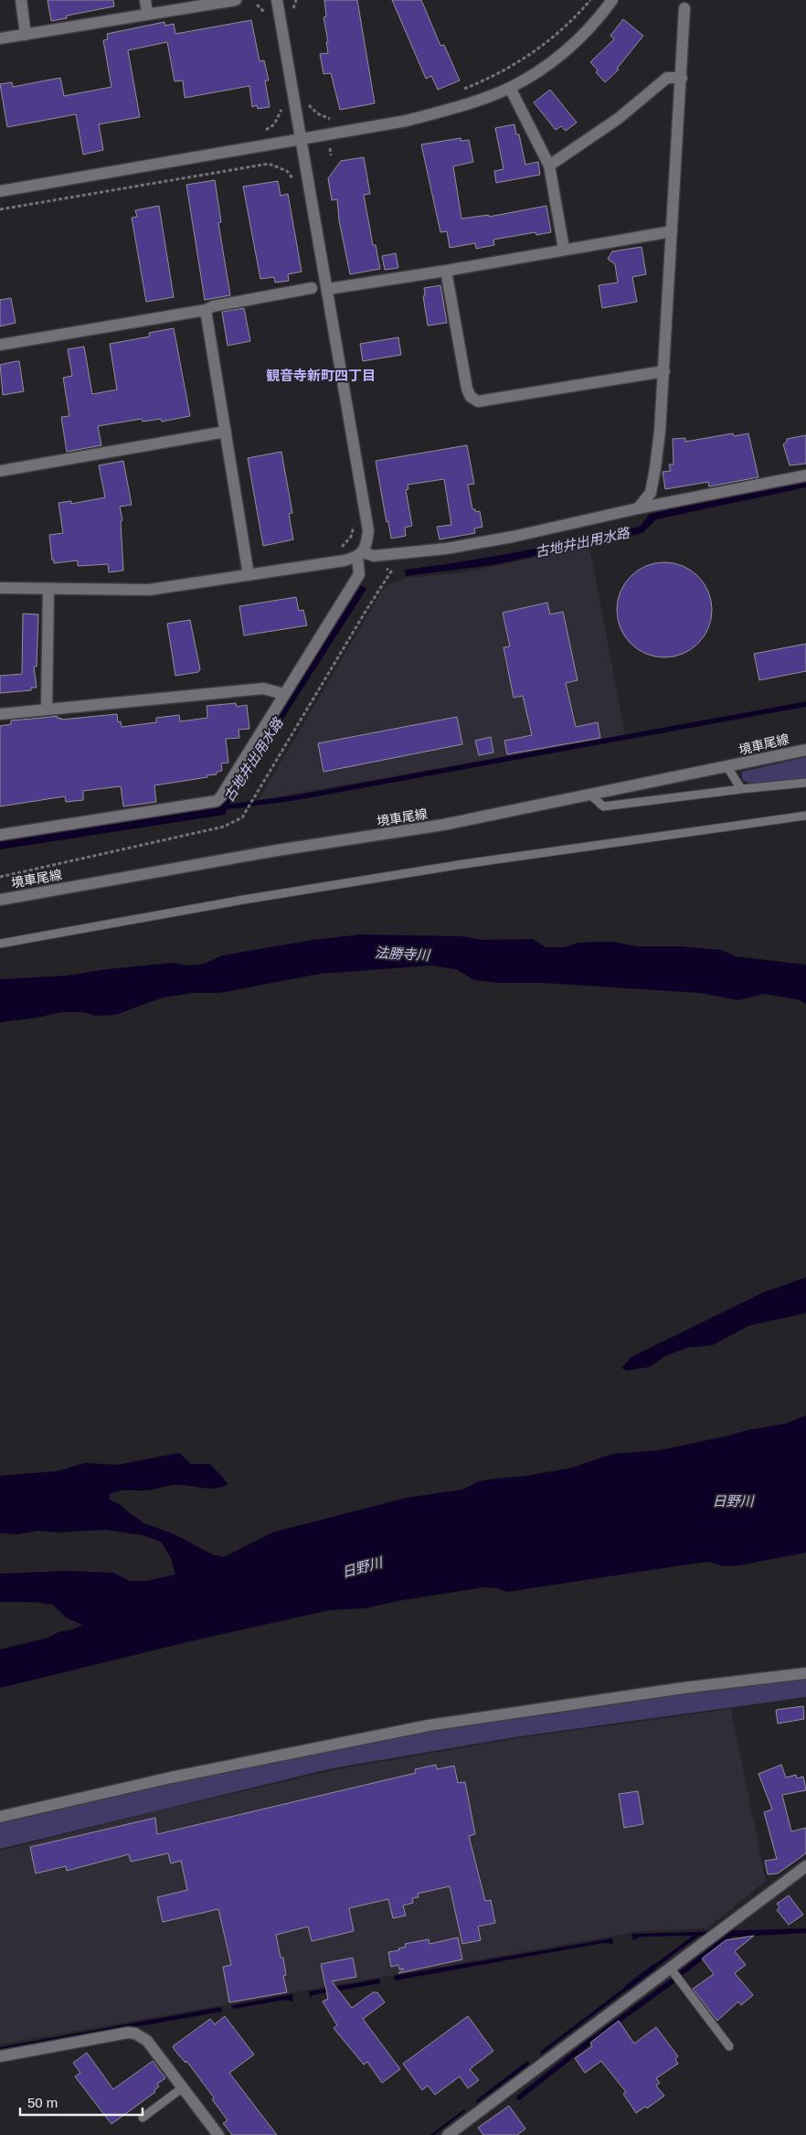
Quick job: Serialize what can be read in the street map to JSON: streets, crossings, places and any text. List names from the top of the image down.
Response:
{
  "streets": {
    "street": ["境車尾線"]
  },
  "districts": ["観音寺新町四丁目"],
  "water": ["古地井出用水路", "法勝寺川", "日野川"],
  "scale_bar": "50 m"
}
